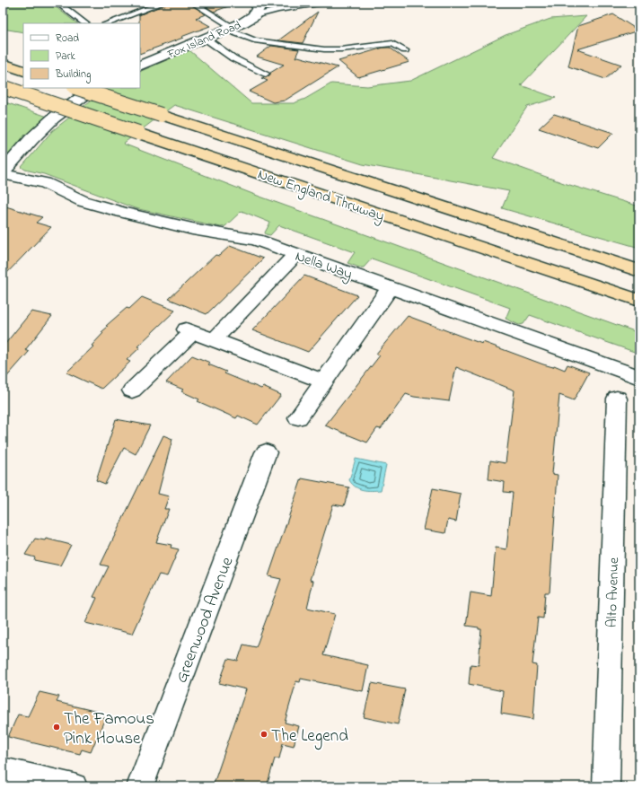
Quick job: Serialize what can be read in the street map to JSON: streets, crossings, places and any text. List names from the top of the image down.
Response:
{
  "streets": {
    "highway": ["New England Thruway"],
    "street": [
      "Fox Island Road",
      "Nella Way",
      "Alto Avenue",
      "Greenwood Avenue"
    ]
  },
  "places": ["The Famous Pink House", "The Legend"],
  "legend": ["Road", "Park", "Building"]
}
